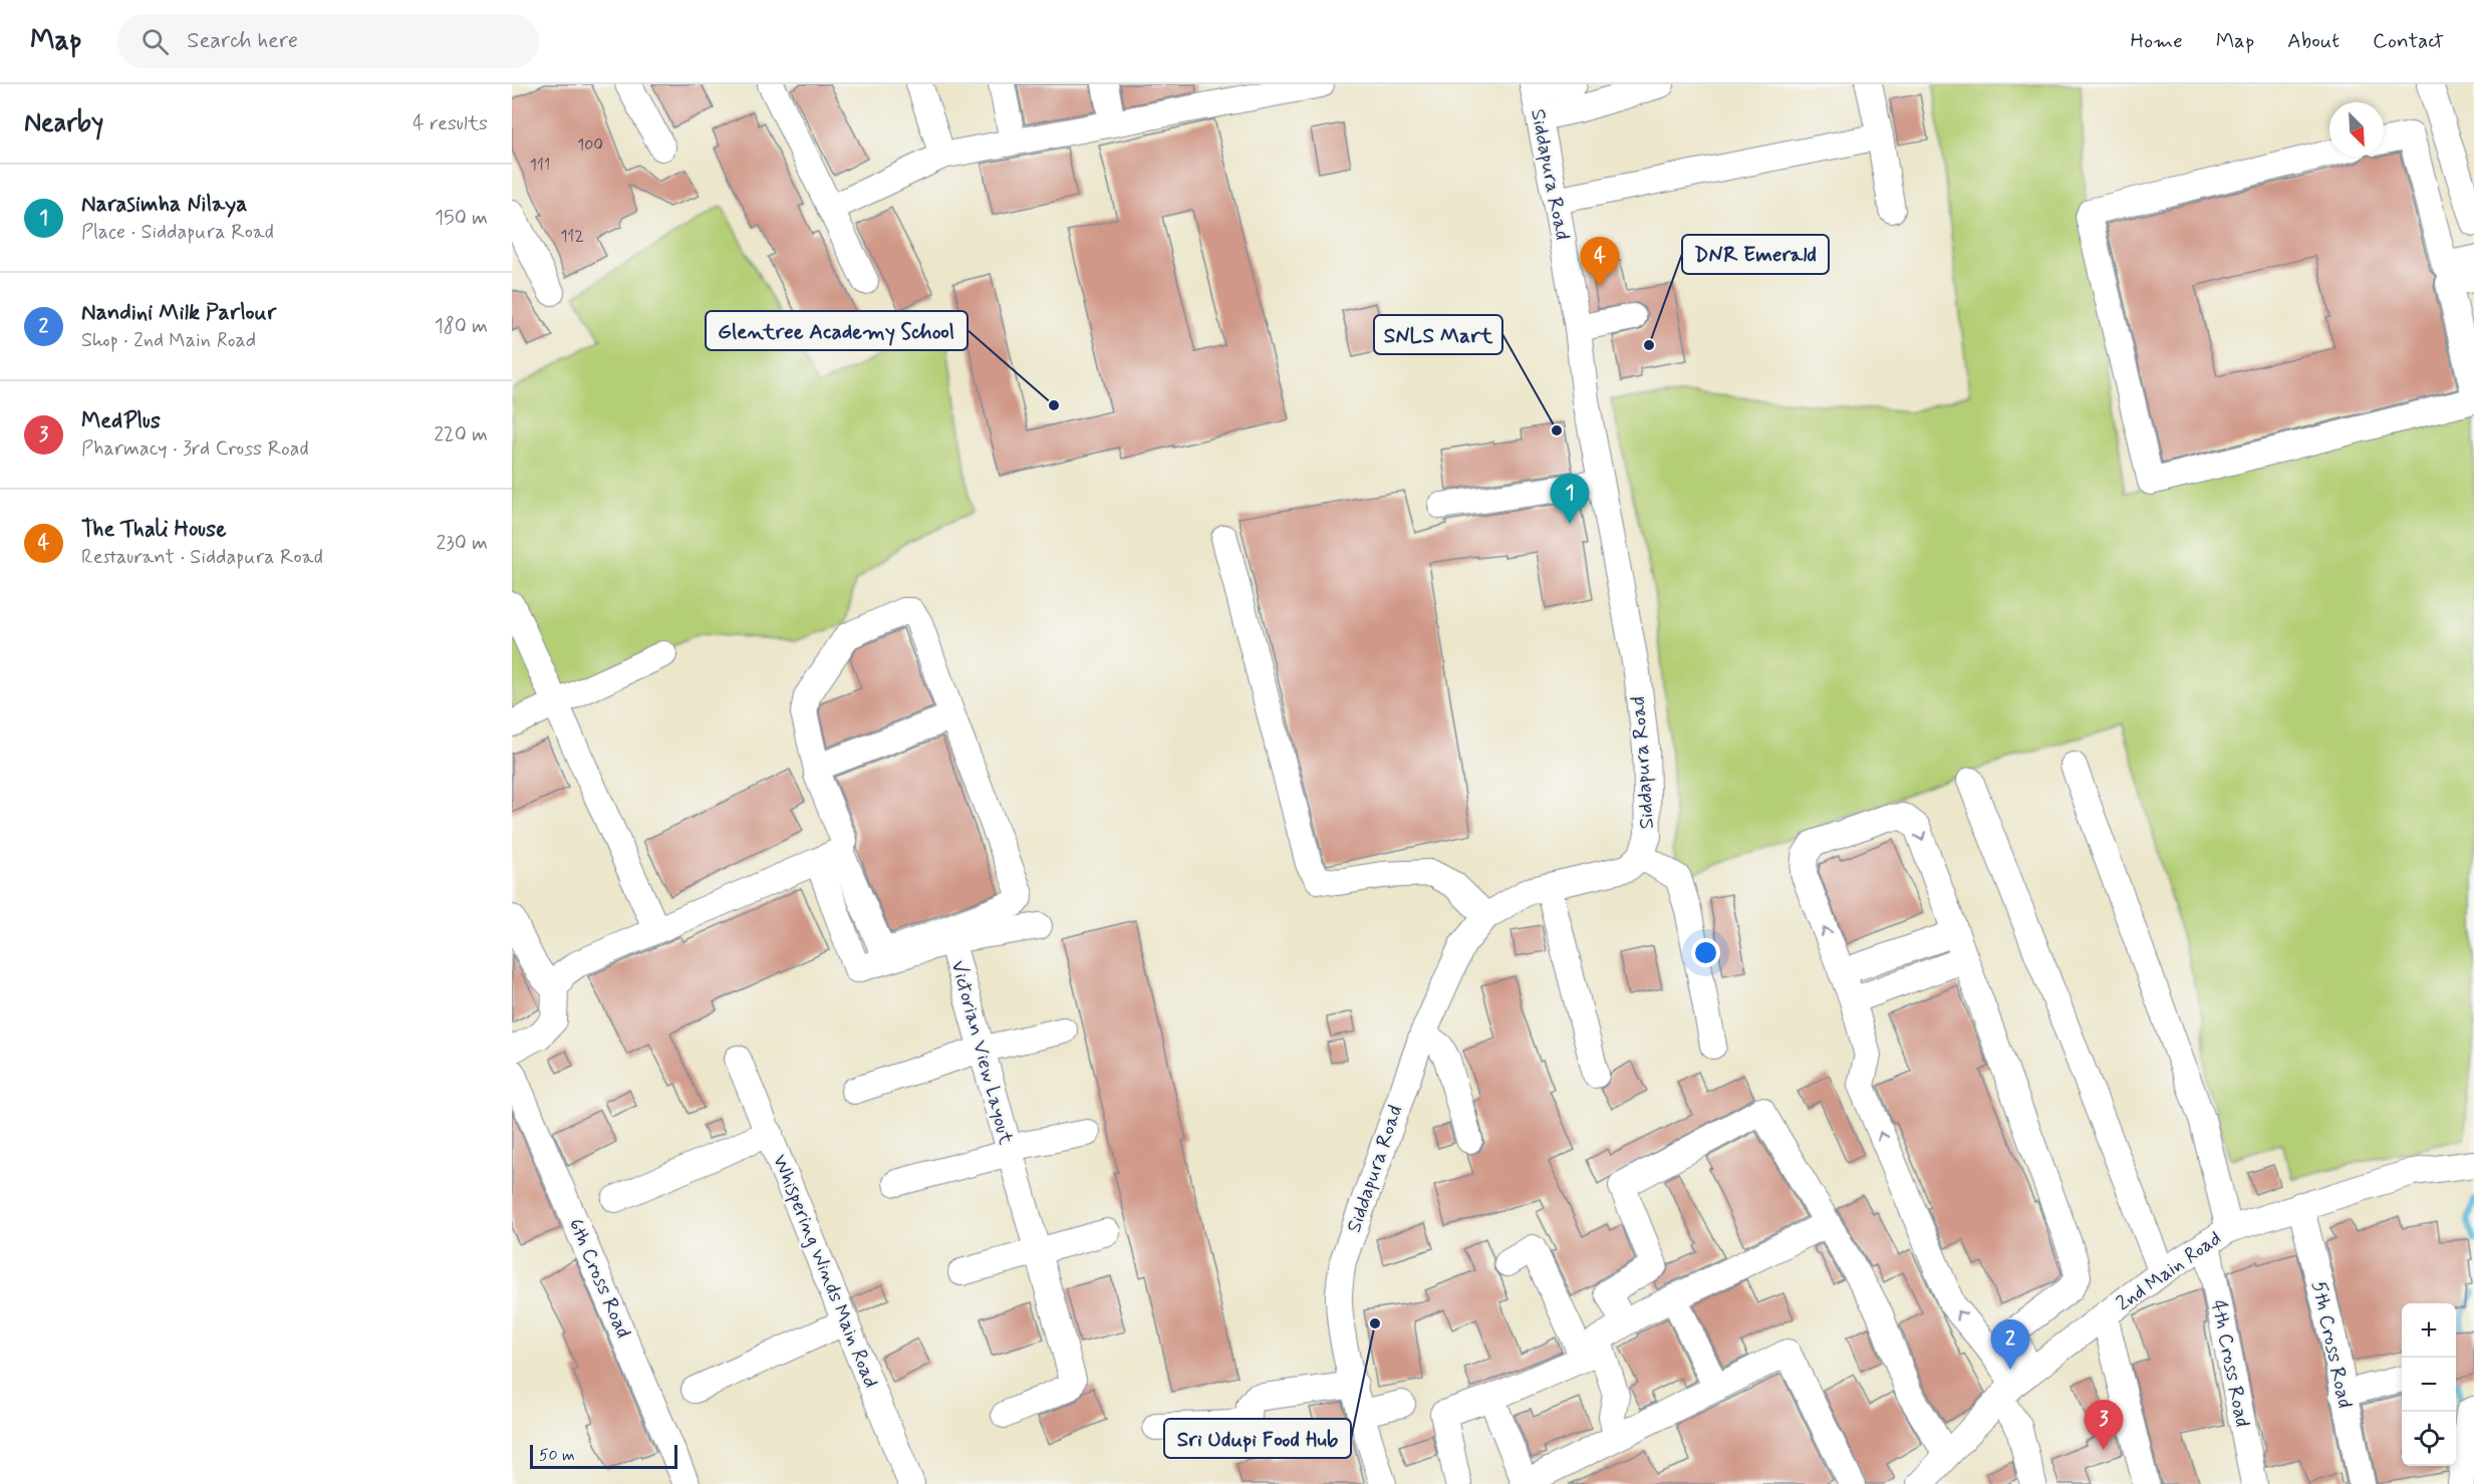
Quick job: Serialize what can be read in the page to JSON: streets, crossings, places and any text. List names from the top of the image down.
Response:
{
  "streets": {
    "street": [
      "Siddapura Road",
      "Victorian View Layout",
      "Whispering Winds Main Road",
      "2nd Main Road",
      "6th Cross Road",
      "5th Cross Road",
      "4th Cross Road"
    ]
  },
  "crossings": [
    ["2nd Main Road", "5th Cross Road"],
    ["2nd Main Road", "4th Cross Road"]
  ],
  "places": [
    "DNR Emerald",
    "Glentree Academy School",
    "SNLS Mart",
    "Sri Udupi Food Hub"
  ],
  "house_numbers": ["100", "111", "112"],
  "scale_bar": "50 m",
  "north": "bottom right",
  "page": {
    "header": "Map",
    "search": "Search here",
    "nav": [
      "Home",
      "Map",
      "About",
      "Contact"
    ],
    "heading": ["Nearby", "4 results"],
    "list": [
      {
        "mark": "1",
        "name": "Narasimha Nilaya",
        "note": "Place · Siddapura Road",
        "value": "150 m"
      },
      {
        "mark": "2",
        "name": "Nandini Milk Parlour",
        "note": "Shop · 2nd Main Road",
        "value": "180 m"
      },
      {
        "mark": "3",
        "name": "MedPlus",
        "note": "Pharmacy · 3rd Cross Road",
        "value": "220 m"
      },
      {
        "mark": "4",
        "name": "The Thali House",
        "note": "Restaurant · Siddapura Road",
        "value": "230 m"
      }
    ],
    "pins": [
      "4",
      "1",
      "2",
      "3"
    ],
    "map_buttons": ["+", "−"],
    "scale": "50 m"
  }
}
